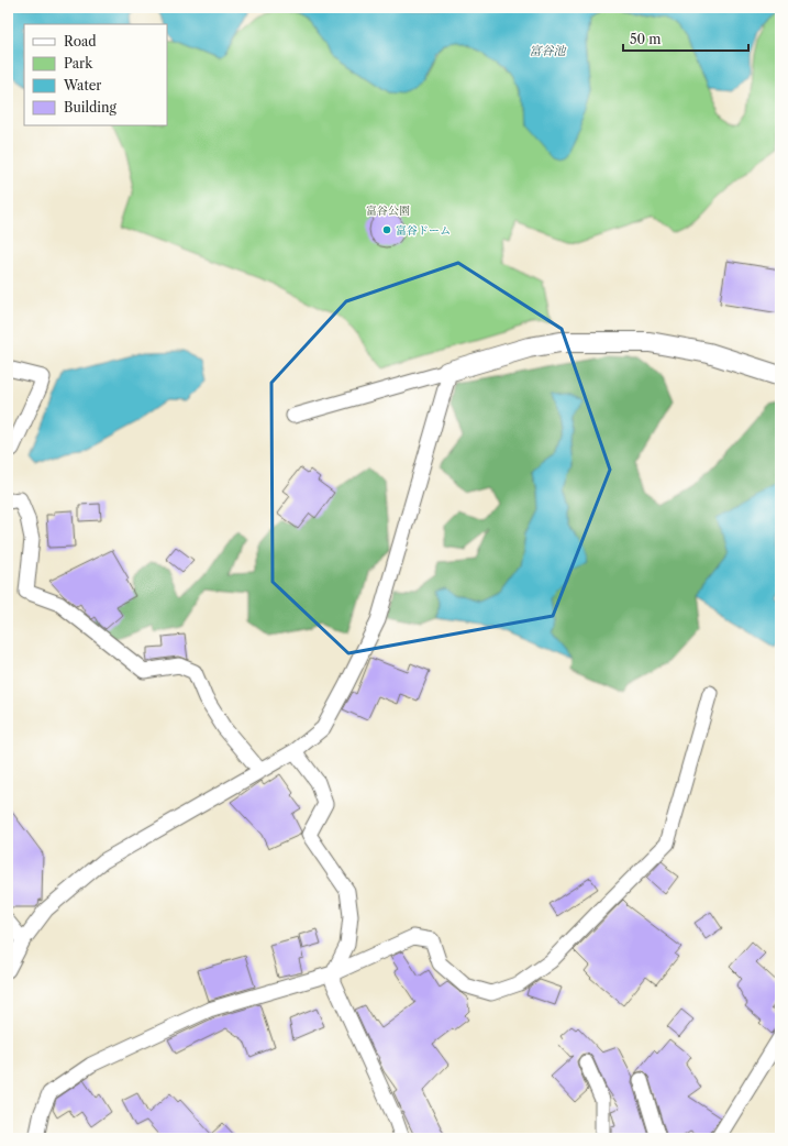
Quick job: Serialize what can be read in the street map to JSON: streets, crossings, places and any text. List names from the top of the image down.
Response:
{
  "water": ["富谷池"],
  "parks": ["富谷公園"],
  "places": ["富谷ドーム"],
  "legend": [
    "Road",
    "Park",
    "Water",
    "Building"
  ],
  "scale_bar": "50 m"
}
